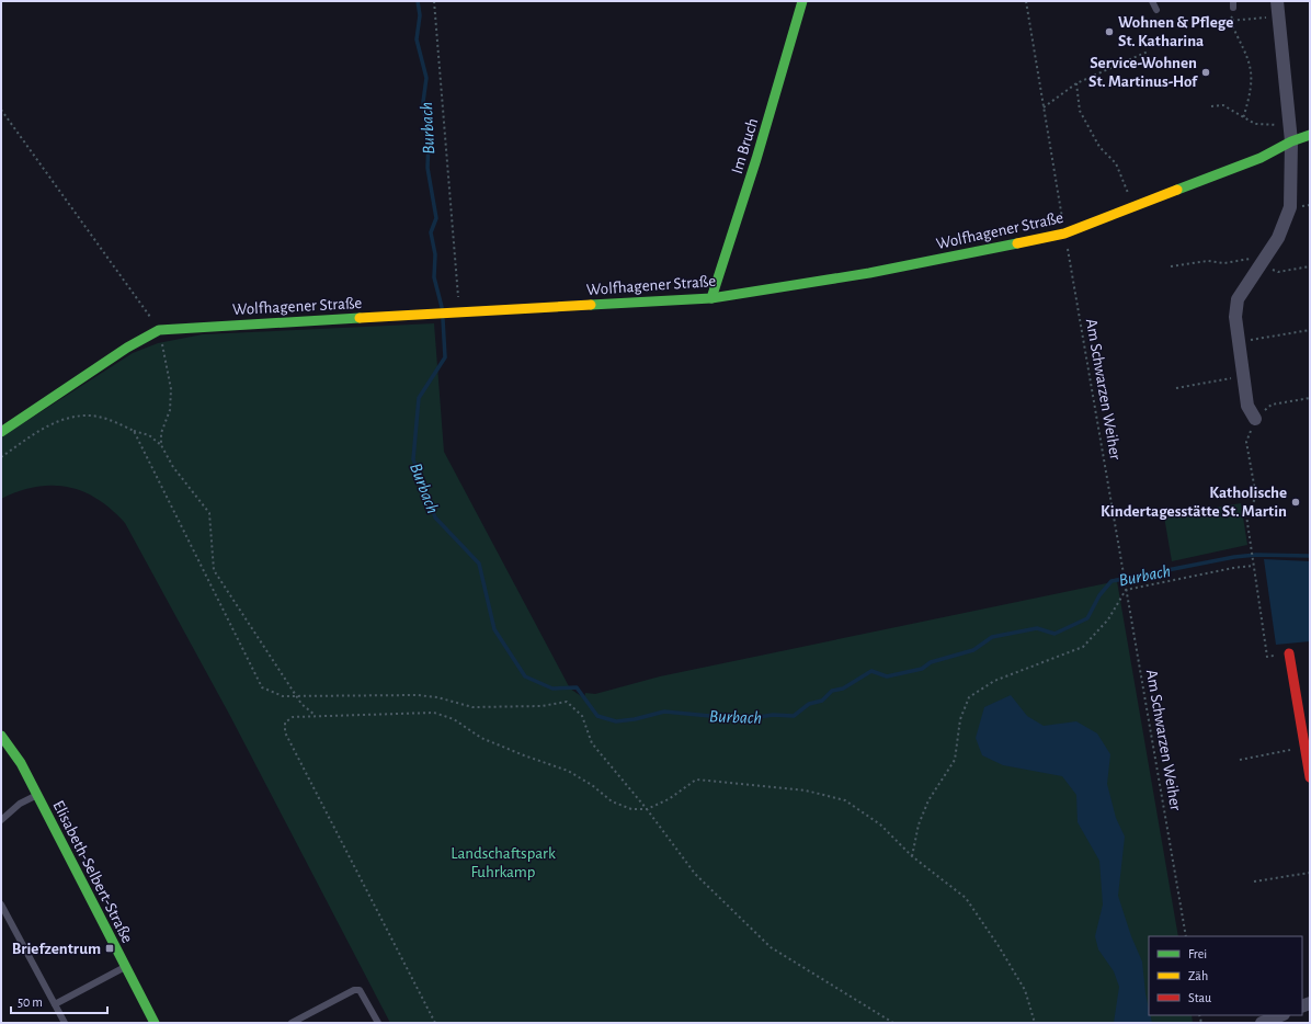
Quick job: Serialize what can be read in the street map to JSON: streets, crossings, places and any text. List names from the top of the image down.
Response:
{
  "streets": {
    "street": ["Im Bruch", "Wolfhagener Straße", "Elisabeth-Selbert-Straße"],
    "path": ["Am Schwarzen Weiher"]
  },
  "crossings": [
    ["Im Bruch", "Wolfhagener Straße"],
    ["Wolfhagener Straße", "Am Schwarzen Weiher"]
  ],
  "water": ["Burbach"],
  "parks": ["Landschaftspark Fuhrkamp"],
  "places": {
    "other": ["Wohnen & Pflege St. Katharina", "Service-Wohnen St. Martinus-Hof", "Katholische Kindertagesstätte St. Martin"],
    "transit": ["Briefzentrum"]
  },
  "legend": ["Frei", "Zäh", "Stau"],
  "scale_bar": "50 m"
}
